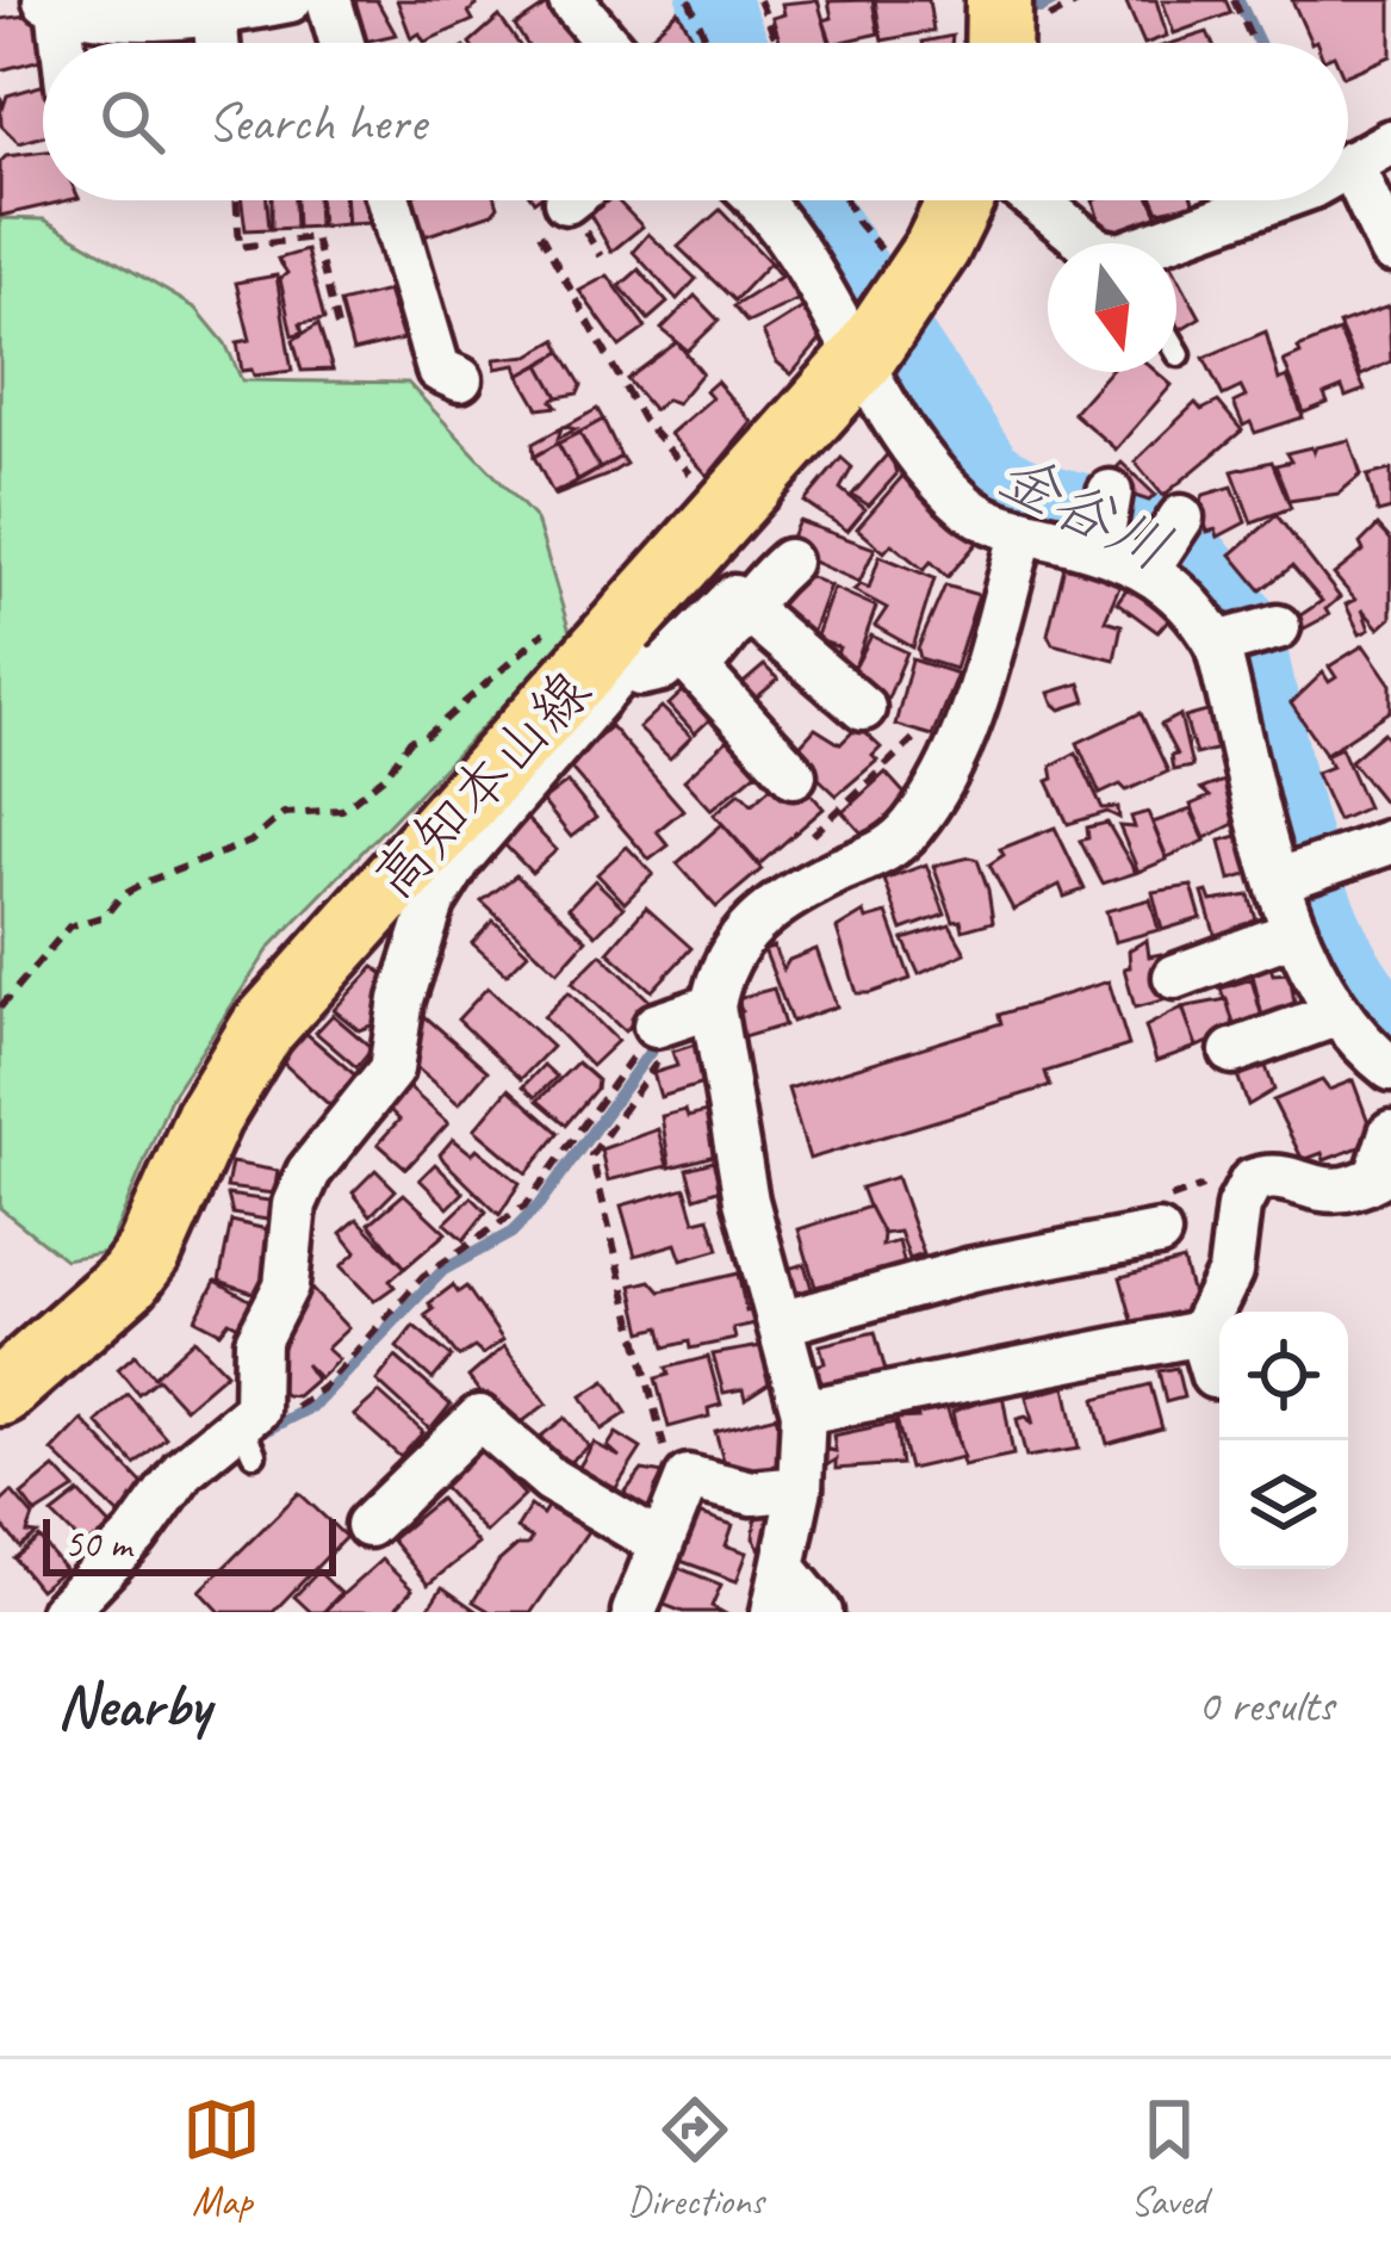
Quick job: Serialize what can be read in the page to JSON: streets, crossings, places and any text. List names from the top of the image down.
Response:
{
  "streets": {
    "main road": ["高知本山線"]
  },
  "water": ["金谷川"],
  "scale_bar": "50 m",
  "north": "bottom",
  "page": {
    "search": "Search here",
    "scale": "50 m",
    "heading": ["Nearby", "0 results"],
    "nav": ["Map", "Directions", "Saved"]
  }
}
